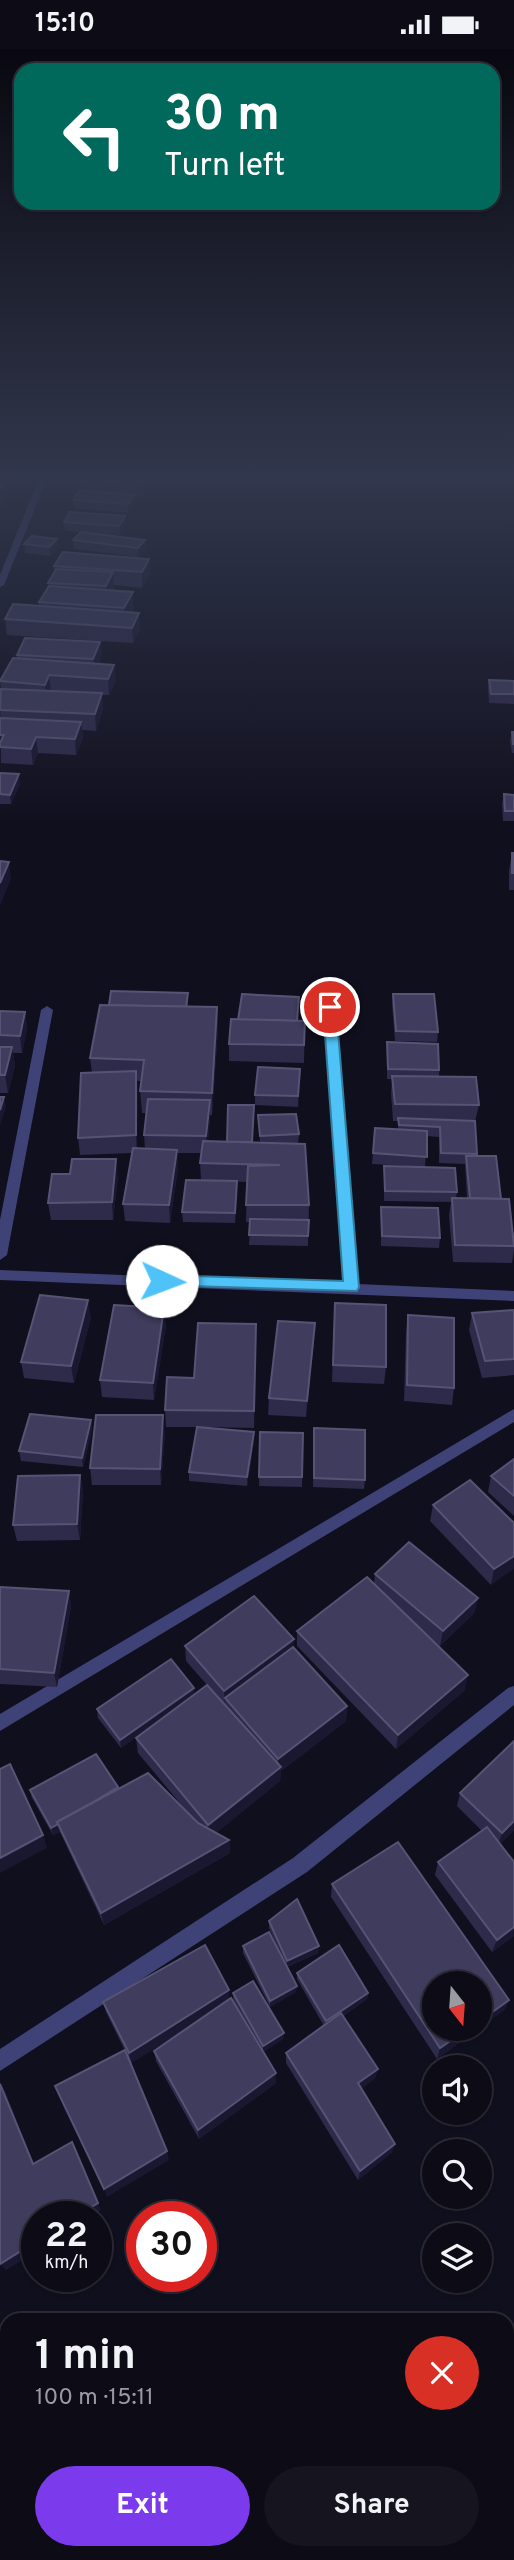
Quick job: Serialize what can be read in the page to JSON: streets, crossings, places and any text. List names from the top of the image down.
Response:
{
  "north": "bottom",
  "page": {
    "status": "15:10",
    "turn": ["30 m", "Turn left"],
    "speed": "22 km/h",
    "limit": "30",
    "heading": ["1 min", "100 m · 15:11"],
    "buttons": ["Exit", "Share"]
  }
}
